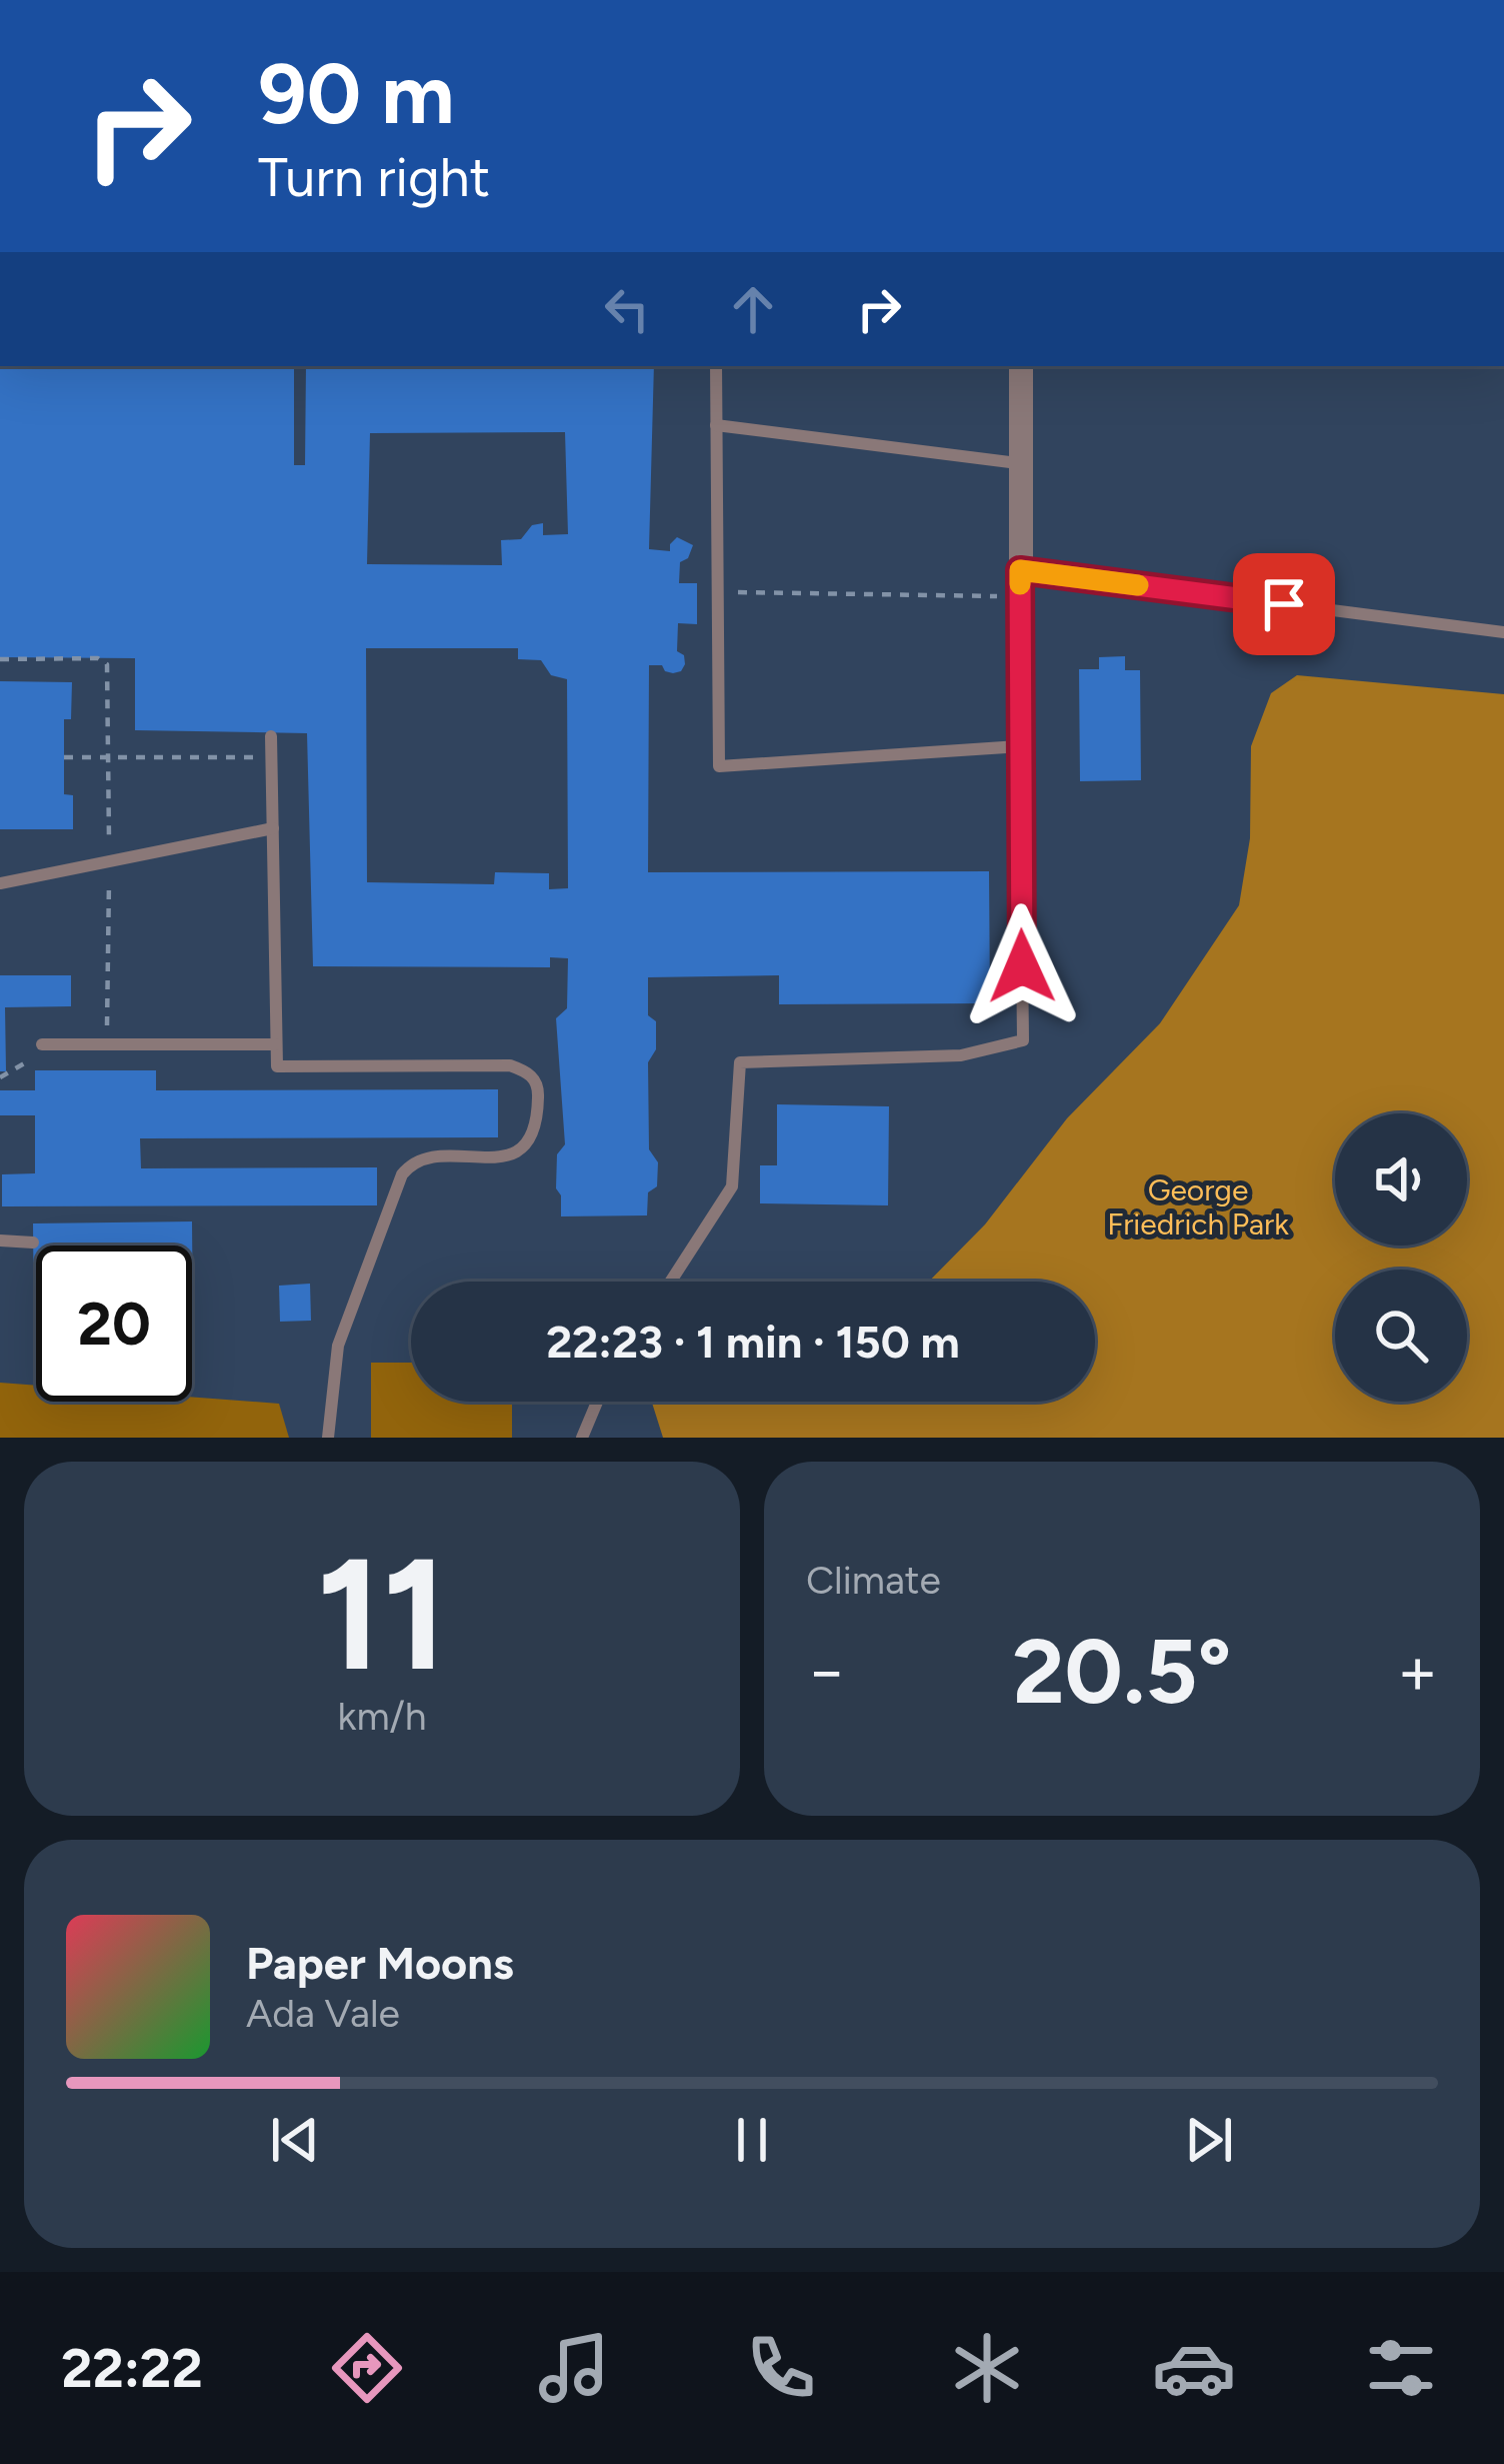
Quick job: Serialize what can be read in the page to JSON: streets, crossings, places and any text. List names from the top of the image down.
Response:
{
  "parks": ["George Friedrich Park"],
  "page": {
    "turn": ["90 m", "Turn right"],
    "limit": "20",
    "trip": "22:23 · 1 min · 150 m",
    "tile": [
      ["11", "km/h"],
      "Climate"
    ],
    "heat": ["−", "20.5°", "+"],
    "song": ["Paper Moons", "Ada Vale"],
    "tabs": "22:22"
  }
}
